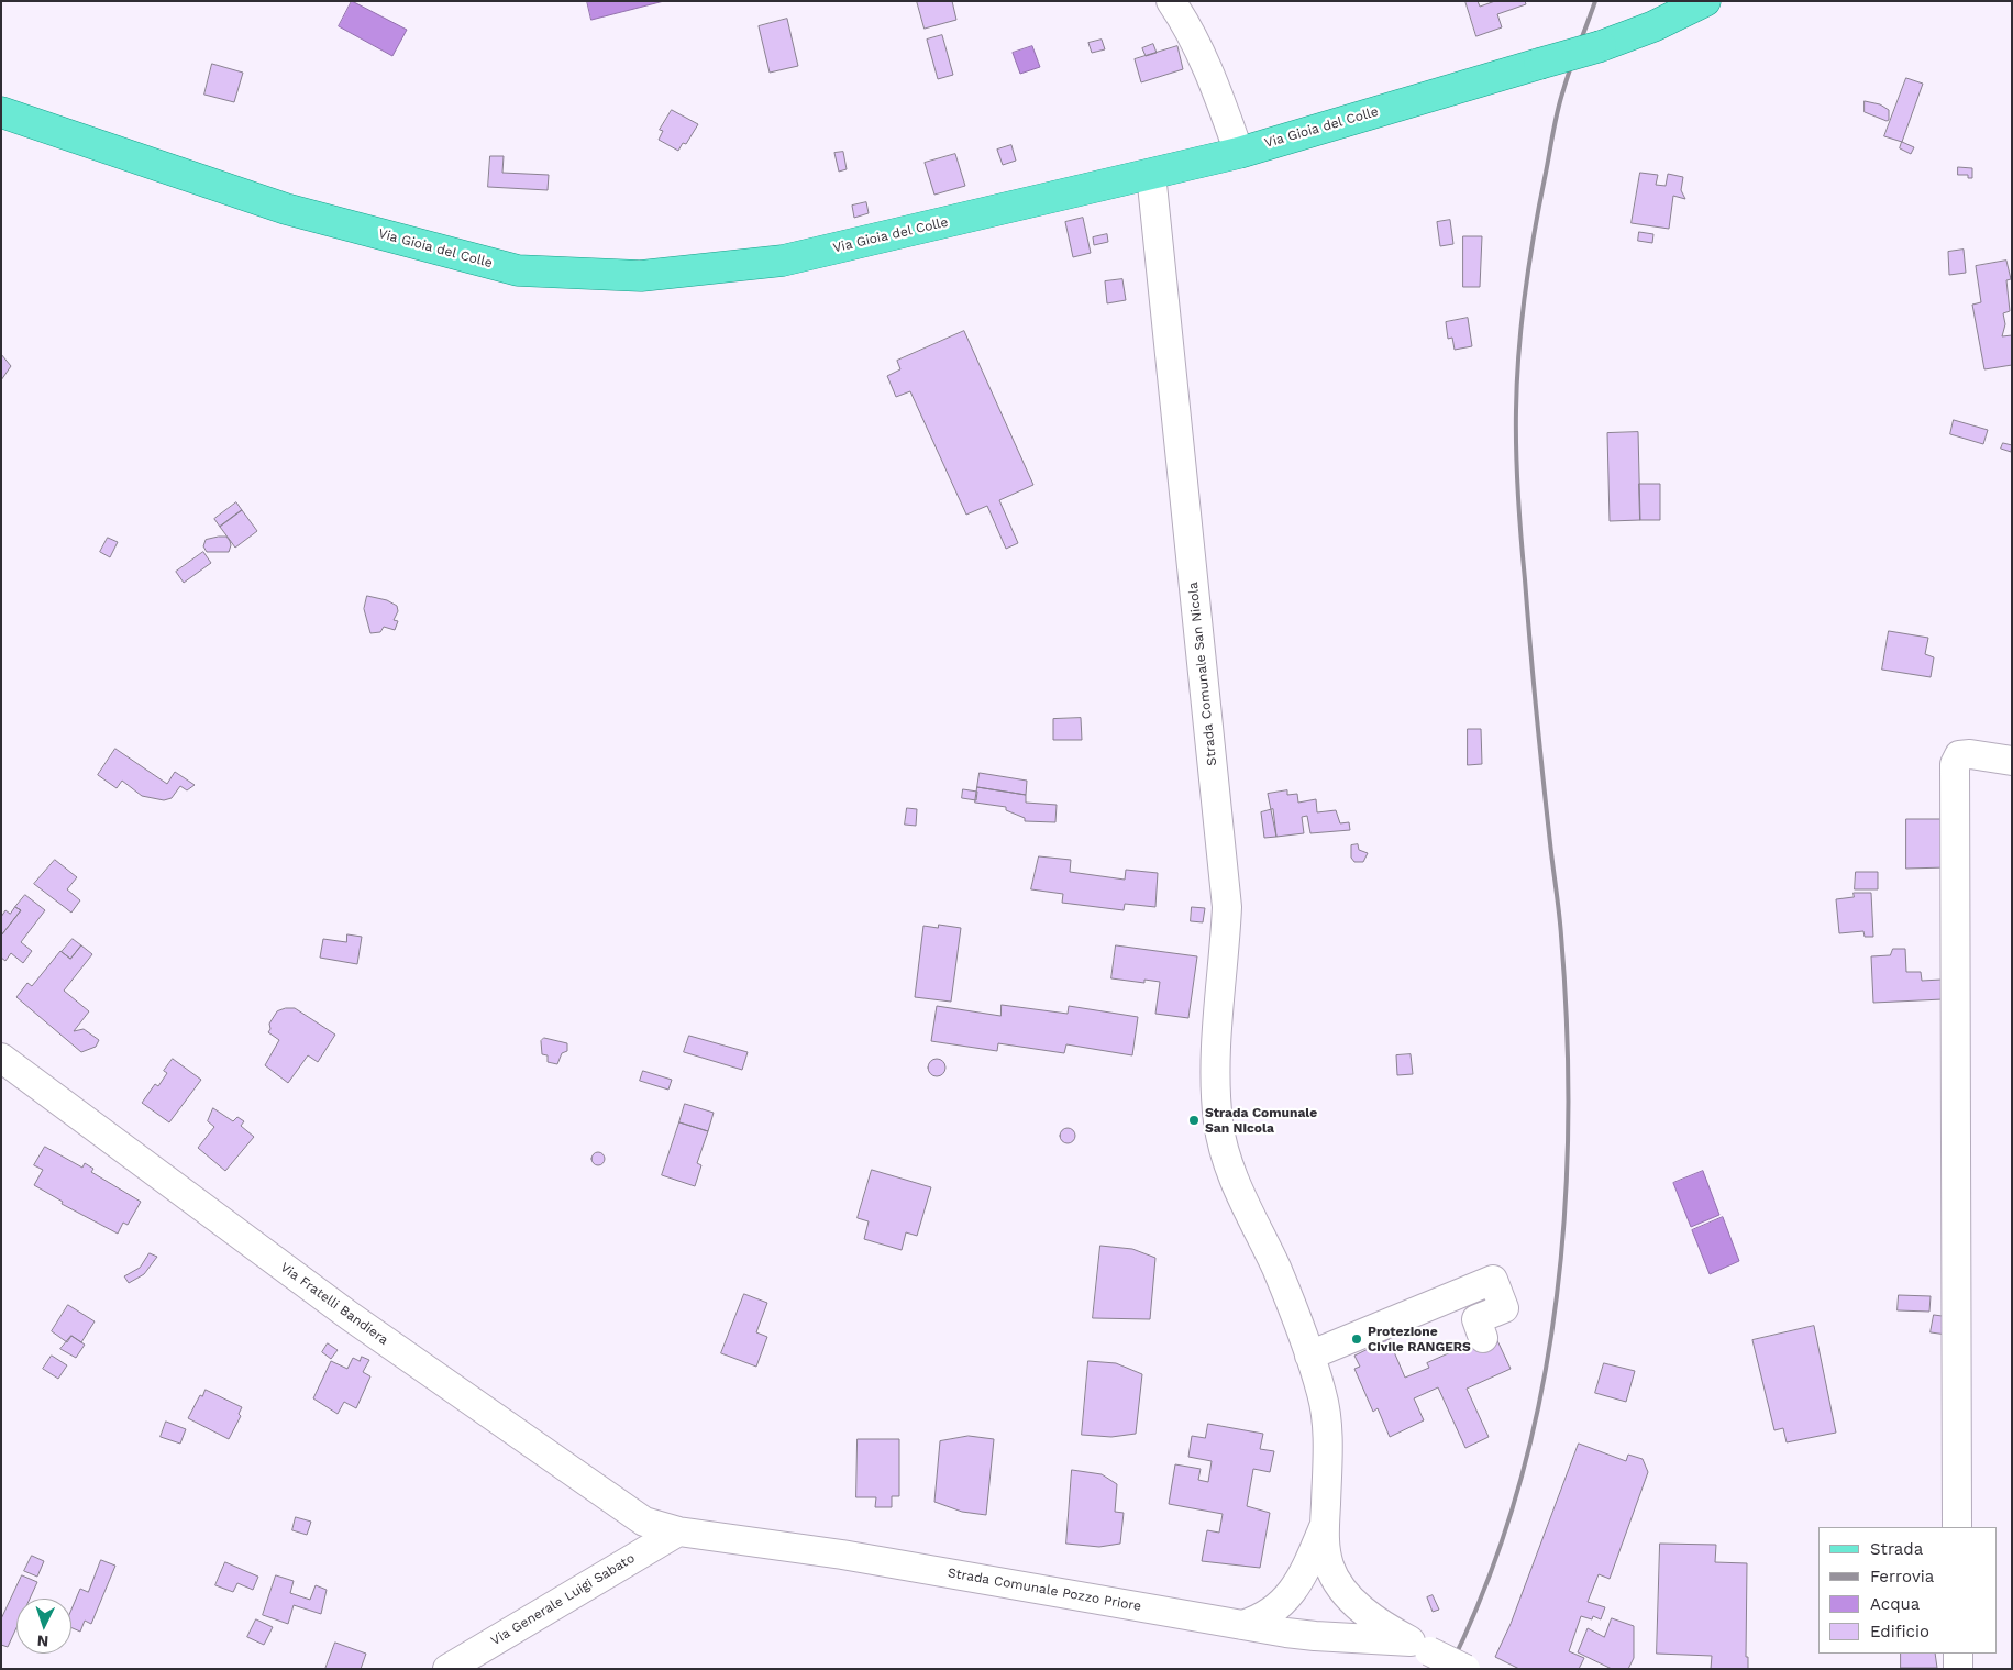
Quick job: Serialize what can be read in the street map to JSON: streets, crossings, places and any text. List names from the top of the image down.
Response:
{
  "streets": {
    "main road": ["Via Gioia del Colle"],
    "street": [
      "Strada Comunale San Nicola",
      "Via Fratelli Bandiera",
      "Strada Comunale Pozzo Priore",
      "Via Generale Luigi Sabato"
    ]
  },
  "crossings": [
    ["Via Gioia del Colle", "Strada Comunale San Nicola"],
    ["Via Fratelli Bandiera", "Strada Comunale Pozzo Priore"],
    ["Via Fratelli Bandiera", "Via Generale Luigi Sabato"],
    ["Strada Comunale Pozzo Priore", "Via Generale Luigi Sabato"]
  ],
  "places": ["Strada Comunale San Nicola", "Protezione Civile RANGERS"],
  "legend": [
    "Strada",
    "Ferrovia",
    "Acqua",
    "Edificio"
  ],
  "north": "bottom"
}
